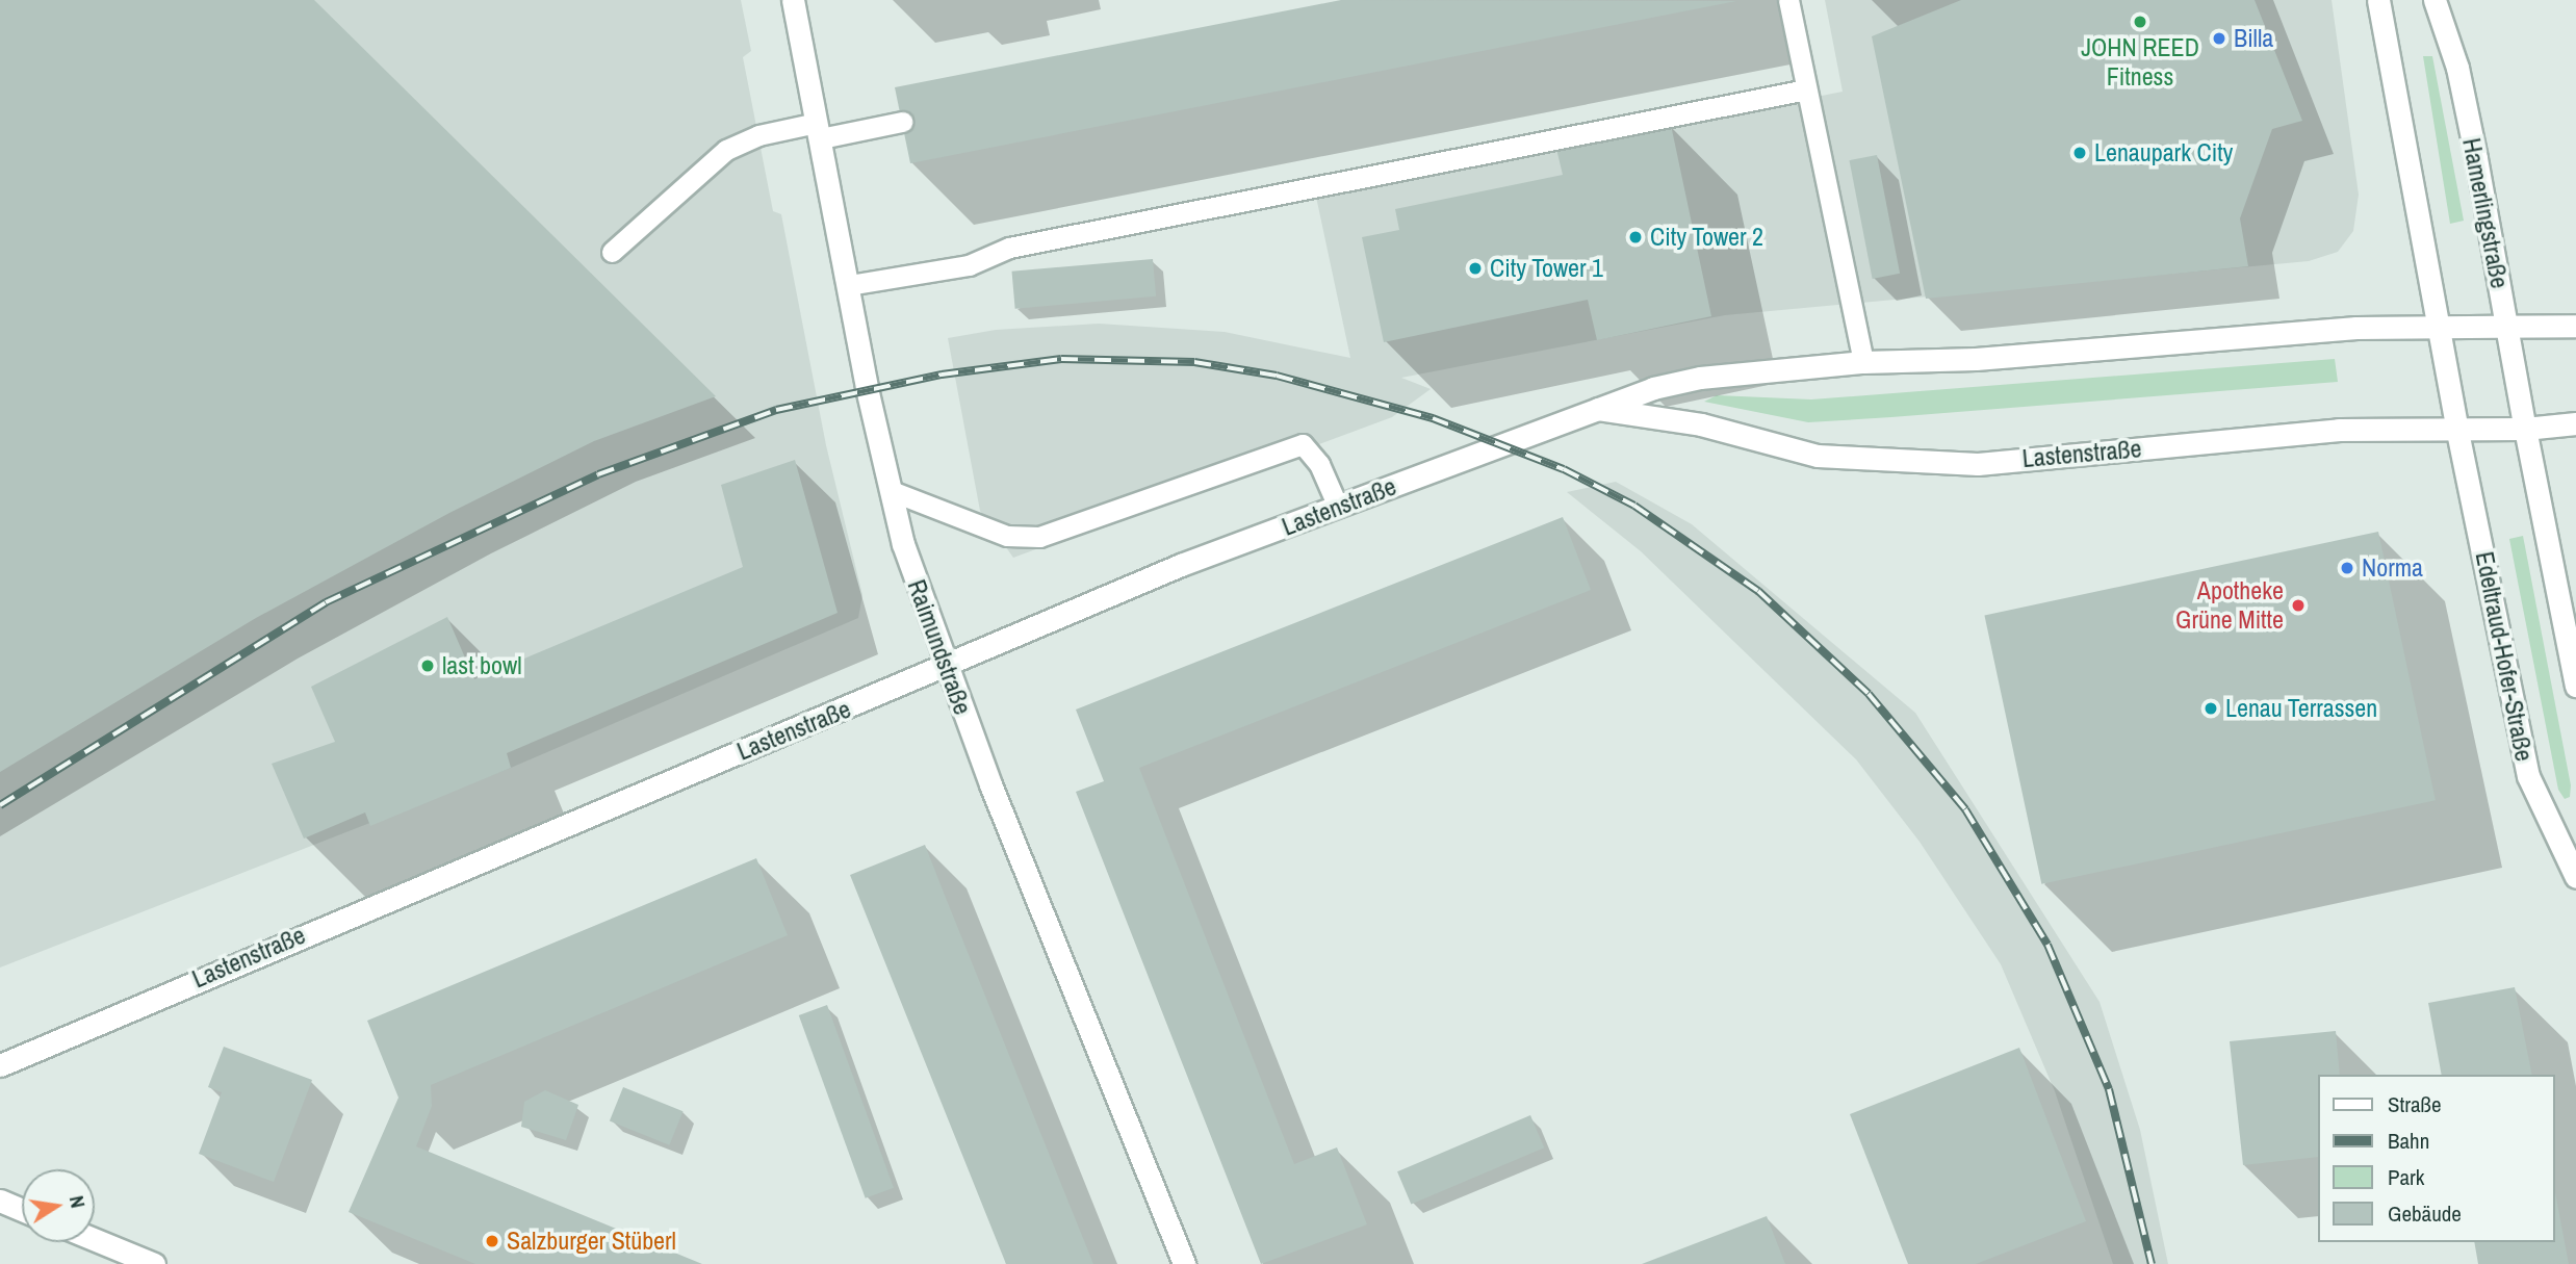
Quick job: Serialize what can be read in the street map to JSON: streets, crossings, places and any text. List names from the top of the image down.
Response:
{
  "streets": {
    "main road": [
      "Hamerlingstraße",
      "Lastenstraße",
      "Raimundstraße",
      "Edeltraud-Hofer-Straße"
    ]
  },
  "crossings": [
    ["Hamerlingstraße", "Lastenstraße"],
    ["Lastenstraße", "Raimundstraße"],
    ["Lastenstraße", "Edeltraud-Hofer-Straße"]
  ],
  "places": [
    "JOHN REED Fitness",
    "Billa",
    "Lenaupark City",
    "City Tower 2",
    "City Tower 1",
    "Norma",
    "Apotheke Grüne Mitte",
    "last bowl",
    "Lenau Terrassen",
    "Salzburger Stüberl"
  ],
  "legend": [
    "Straße",
    "Bahn",
    "Park",
    "Gebäude"
  ],
  "north": "right"
}
